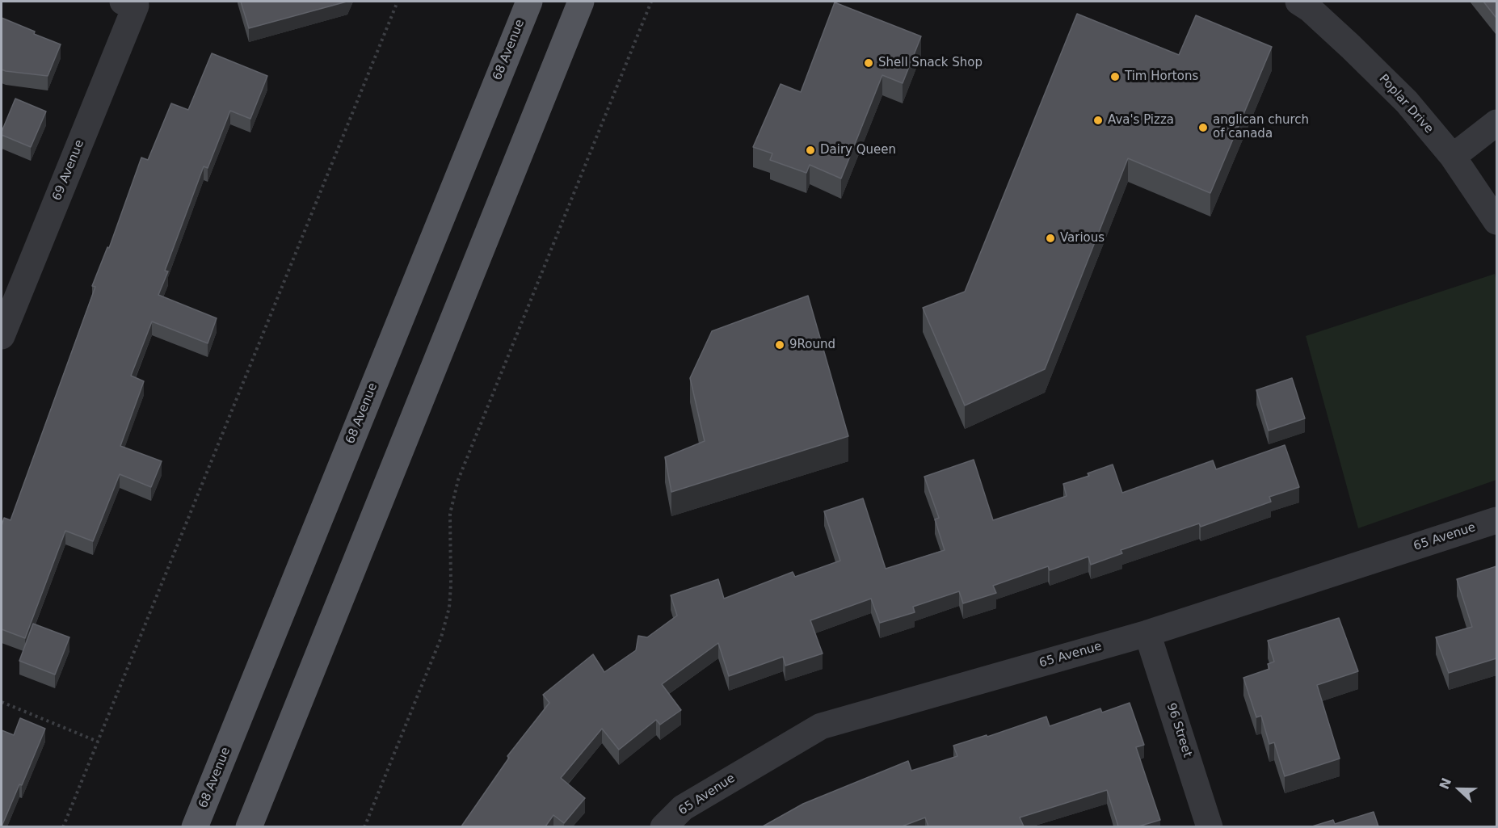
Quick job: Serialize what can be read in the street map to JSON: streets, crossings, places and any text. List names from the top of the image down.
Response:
{
  "streets": {
    "main road": ["68 Avenue"],
    "street": [
      "Poplar Drive",
      "69 Avenue",
      "65 Avenue",
      "96 Street"
    ]
  },
  "crossings": [
    ["65 Avenue", "96 Street"]
  ],
  "places": [
    "Shell Snack Shop",
    "Tim Hortons",
    "Ava's Pizza",
    "anglican church of canada",
    "Dairy Queen",
    "Various",
    "9Round"
  ],
  "north": "left"
}
